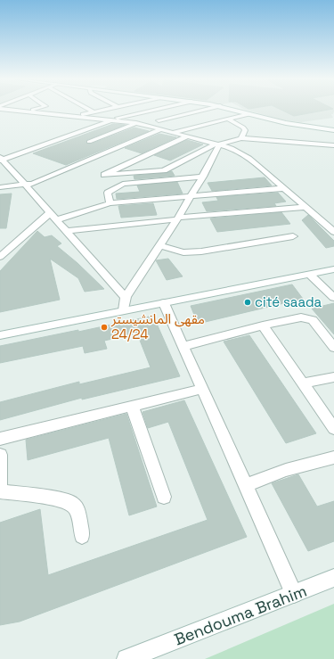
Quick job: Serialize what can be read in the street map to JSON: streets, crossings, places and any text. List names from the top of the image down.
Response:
{
  "streets": {
    "street": ["Bendouma Brahim"]
  },
  "places": ["cité saada", "مقهى المانشيستر 24/24"]
}
